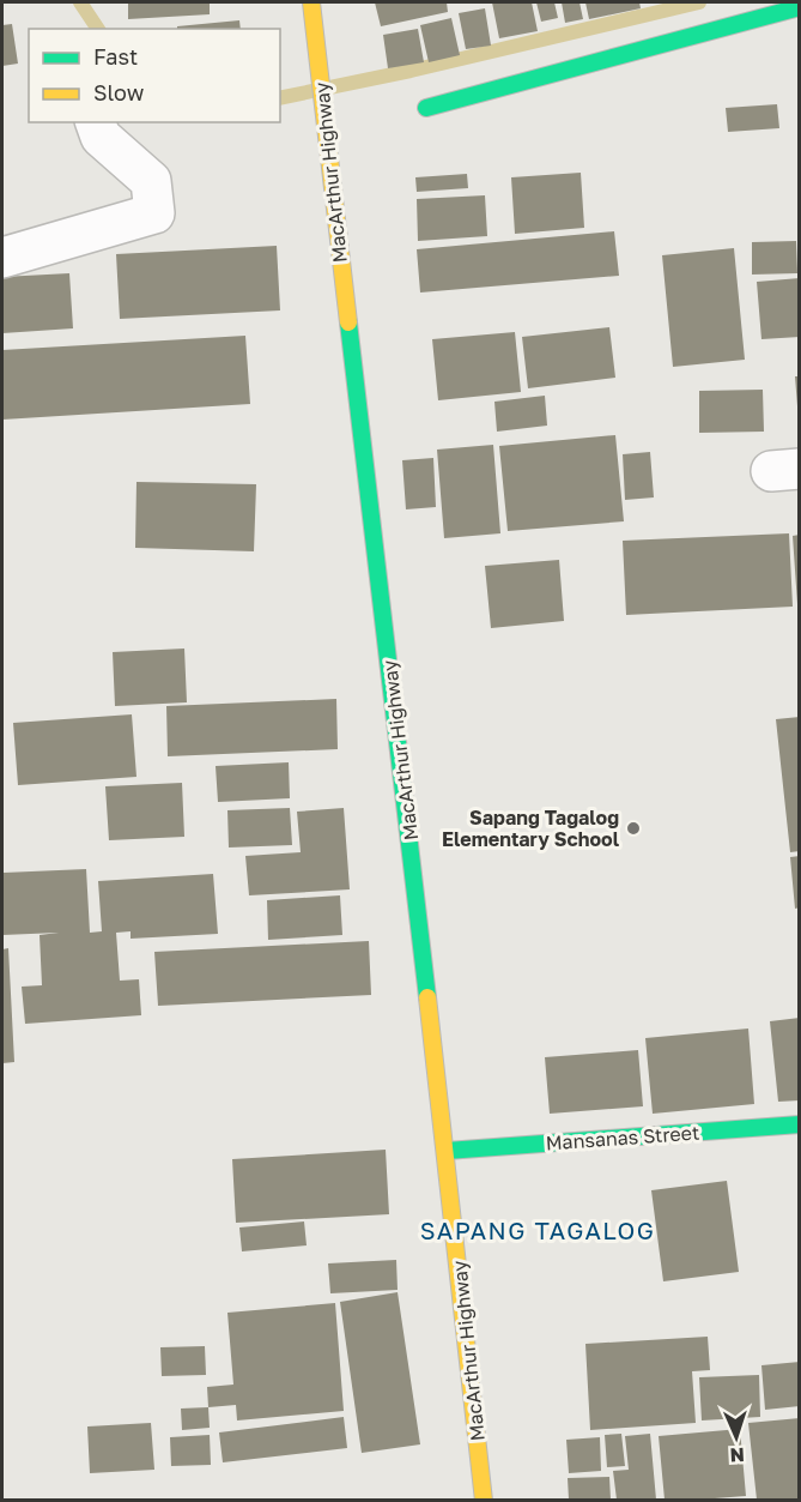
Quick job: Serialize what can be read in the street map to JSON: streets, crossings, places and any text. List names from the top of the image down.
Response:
{
  "streets": {
    "main road": ["MacArthur Highway", "Mansanas Street"]
  },
  "crossings": [
    ["MacArthur Highway", "Mansanas Street"]
  ],
  "districts": ["SAPANG TAGALOG"],
  "places": ["Sapang Tagalog Elementary School"],
  "legend": ["Fast", "Slow"],
  "north": "bottom"
}
